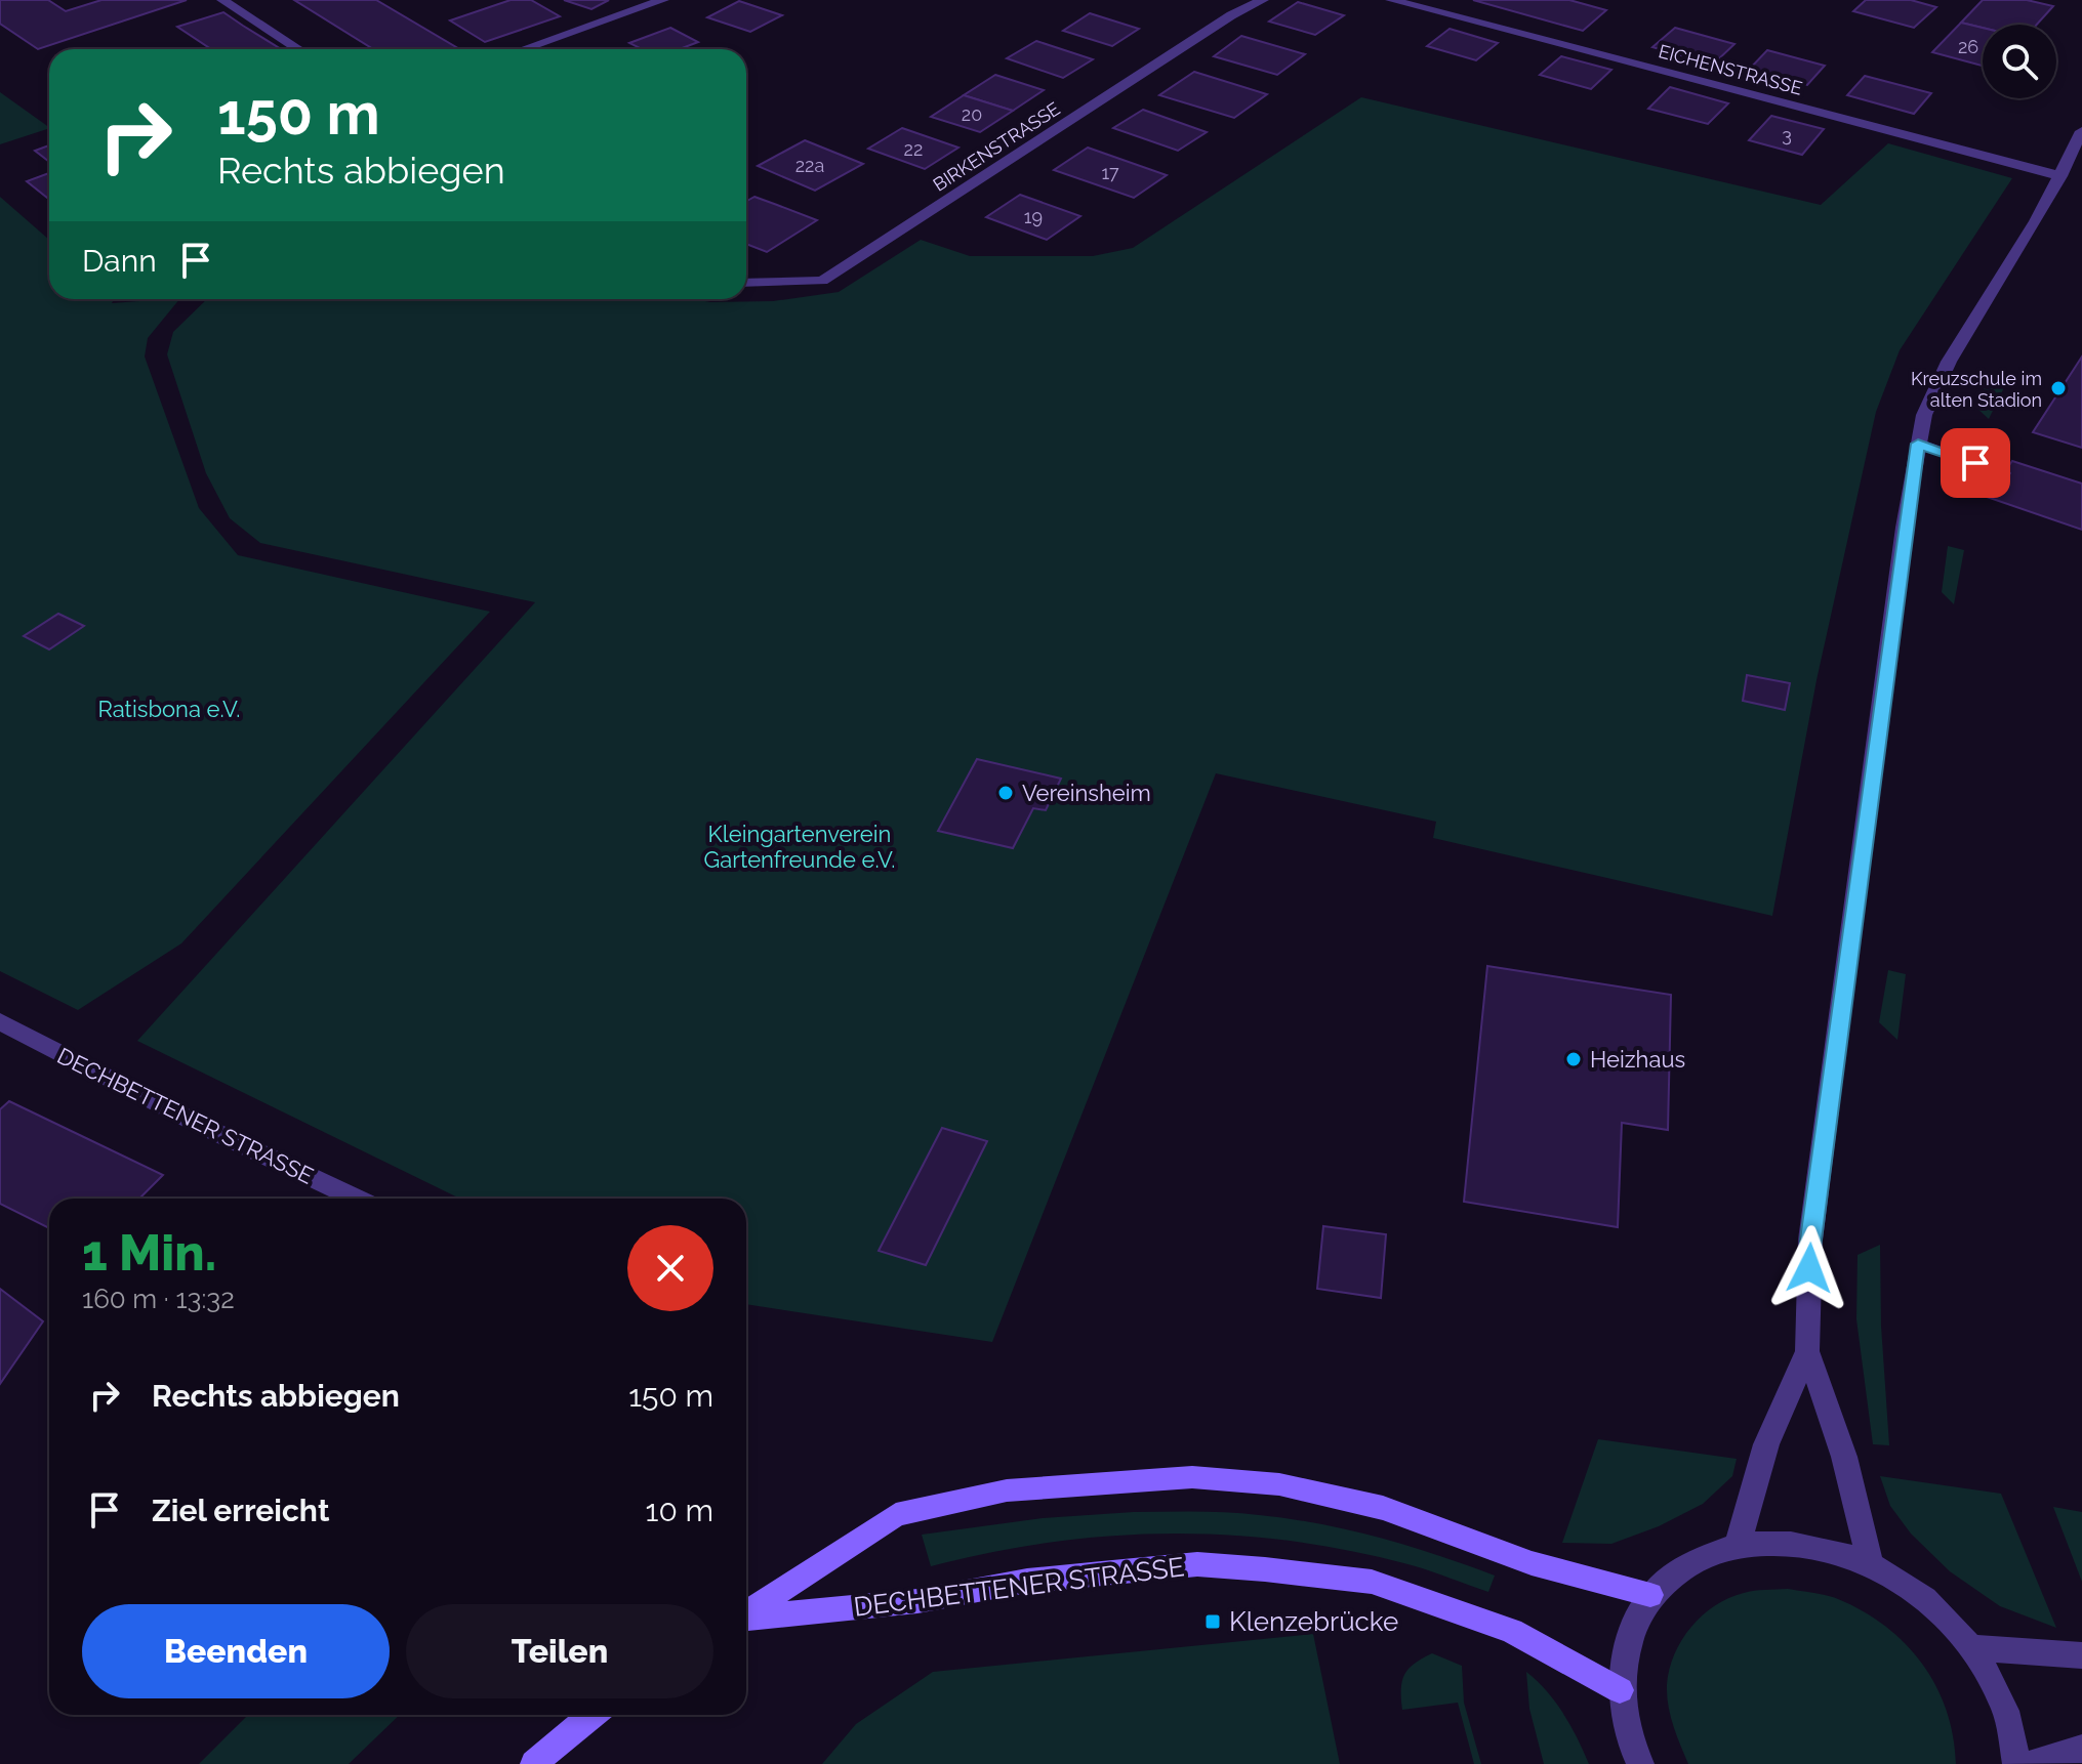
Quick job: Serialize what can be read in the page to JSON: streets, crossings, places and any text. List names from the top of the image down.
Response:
{
  "streets": {
    "street": ["EICHENSTRASSE", "BIRKENSTRASSE", "DECHBETTENER STRASSE"]
  },
  "parks": ["Ratisbona e.V.", "Kleingartenverein Gartenfreunde e.V."],
  "places": {
    "other": ["Kreuzschule im alten Stadion", "Vereinsheim", "Heizhaus"],
    "transit": ["Klenzebrücke"]
  },
  "house_numbers": [
    "26",
    "20",
    "3",
    "22",
    "22a",
    "17",
    "19"
  ],
  "page": {
    "turn": ["150 m", "Rechts abbiegen"],
    "then": "Dann",
    "heading": ["1 Min.", "160 m · 13:32"],
    "list": [
      {
        "name": "Rechts abbiegen",
        "value": "150 m"
      },
      {
        "name": "Ziel erreicht",
        "value": "10 m"
      }
    ],
    "buttons": ["Beenden", "Teilen"]
  }
}
